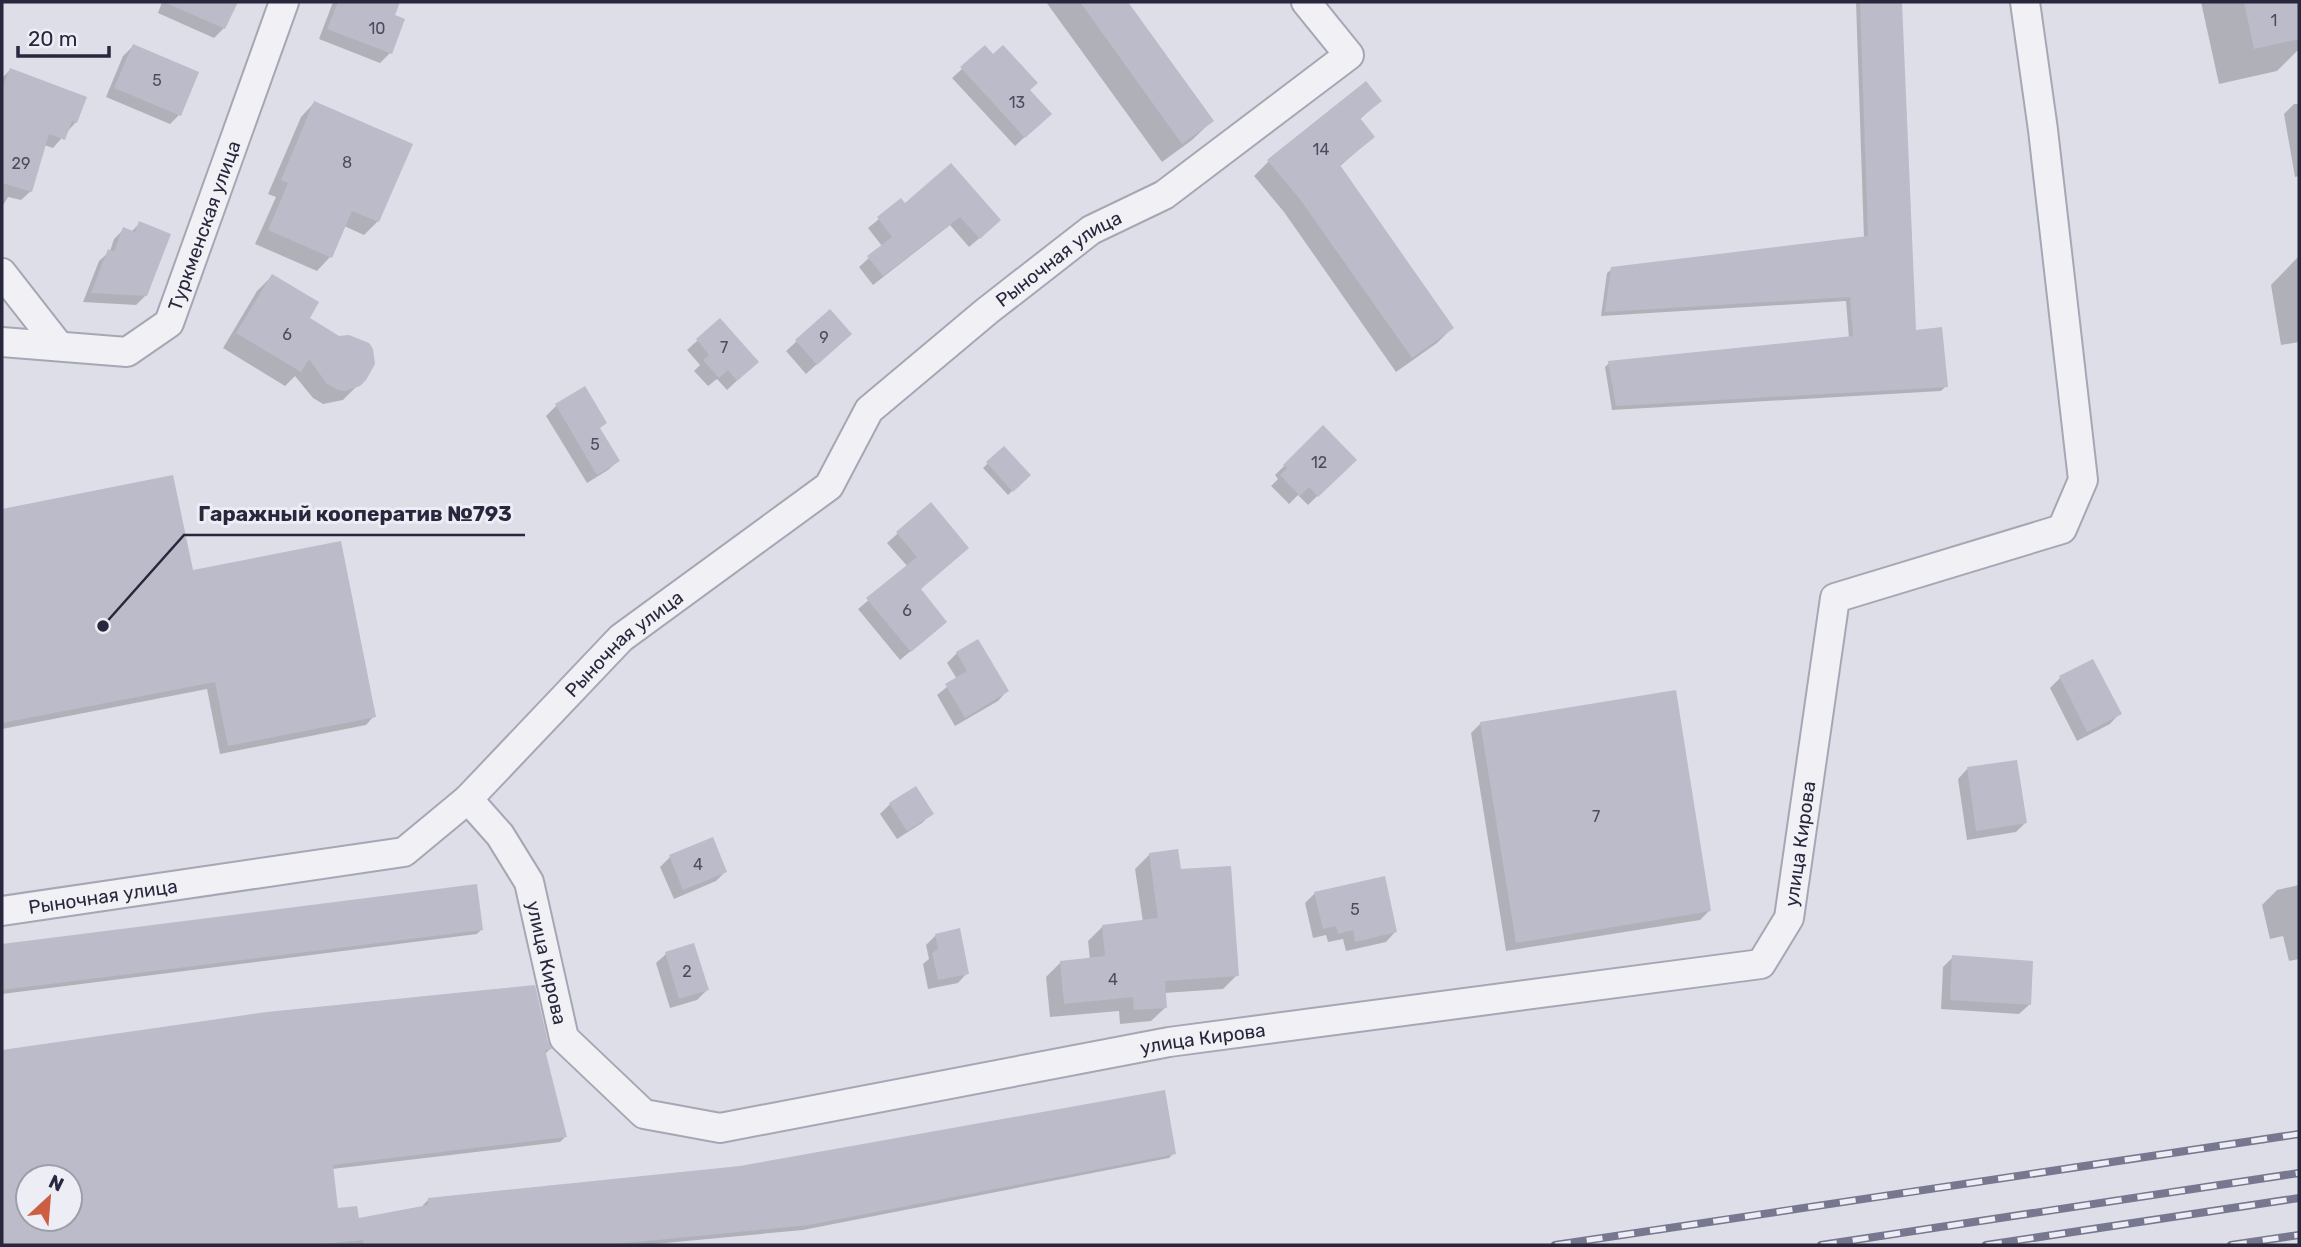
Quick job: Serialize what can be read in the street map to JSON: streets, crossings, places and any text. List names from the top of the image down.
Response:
{
  "streets": {
    "street": ["Туркменская улица", "Рыночная улица", "улица Кирова"]
  },
  "crossings": [
    ["Рыночная улица", "улица Кирова"]
  ],
  "places": ["Гаражный кооператив №793"],
  "house_numbers": [
    "1",
    "10",
    "5",
    "13",
    "14",
    "8",
    "29",
    "6",
    "9",
    "7",
    "5",
    "12",
    "6",
    "7",
    "4",
    "5",
    "2",
    "4"
  ],
  "scale_bar": "20 m",
  "north": "top right"
}
